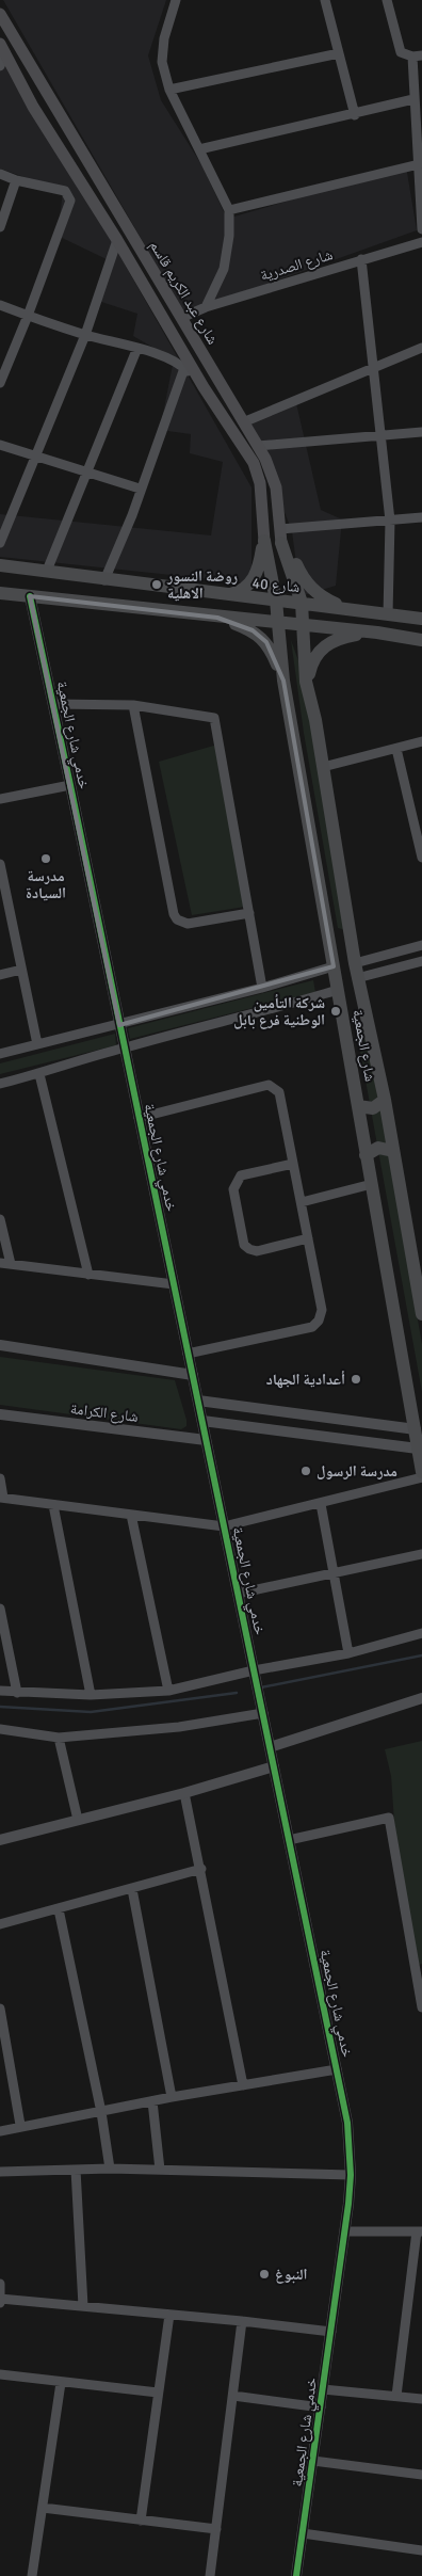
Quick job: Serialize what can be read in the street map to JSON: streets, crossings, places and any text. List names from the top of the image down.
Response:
{
  "streets": {
    "main road": ["شارع عبد الكريم قاسم", "شارع 40", "شارع الجمعية"],
    "street": ["شارع الصدرية", "خدمي شارع الجمعية", "شارع الكرامة"]
  },
  "crossings": [
    ["شارع الصدرية", "شارع عبد الكريم قاسم"],
    ["شارع عبد الكريم قاسم", "شارع 40"],
    ["شارع عبد الكريم قاسم", "شارع الجمعية"],
    ["شارع 40", "شارع الجمعية"],
    ["خدمي شارع الجمعية", "شارع الكرامة"]
  ],
  "places": [
    "روضة النسور الاهلية",
    "مدرسة السيادة",
    "شركة التأمين الوطنية فرع بابل",
    "أعدادية الجهاد",
    "مدرسة الرسول",
    "النبوغ"
  ]
}
